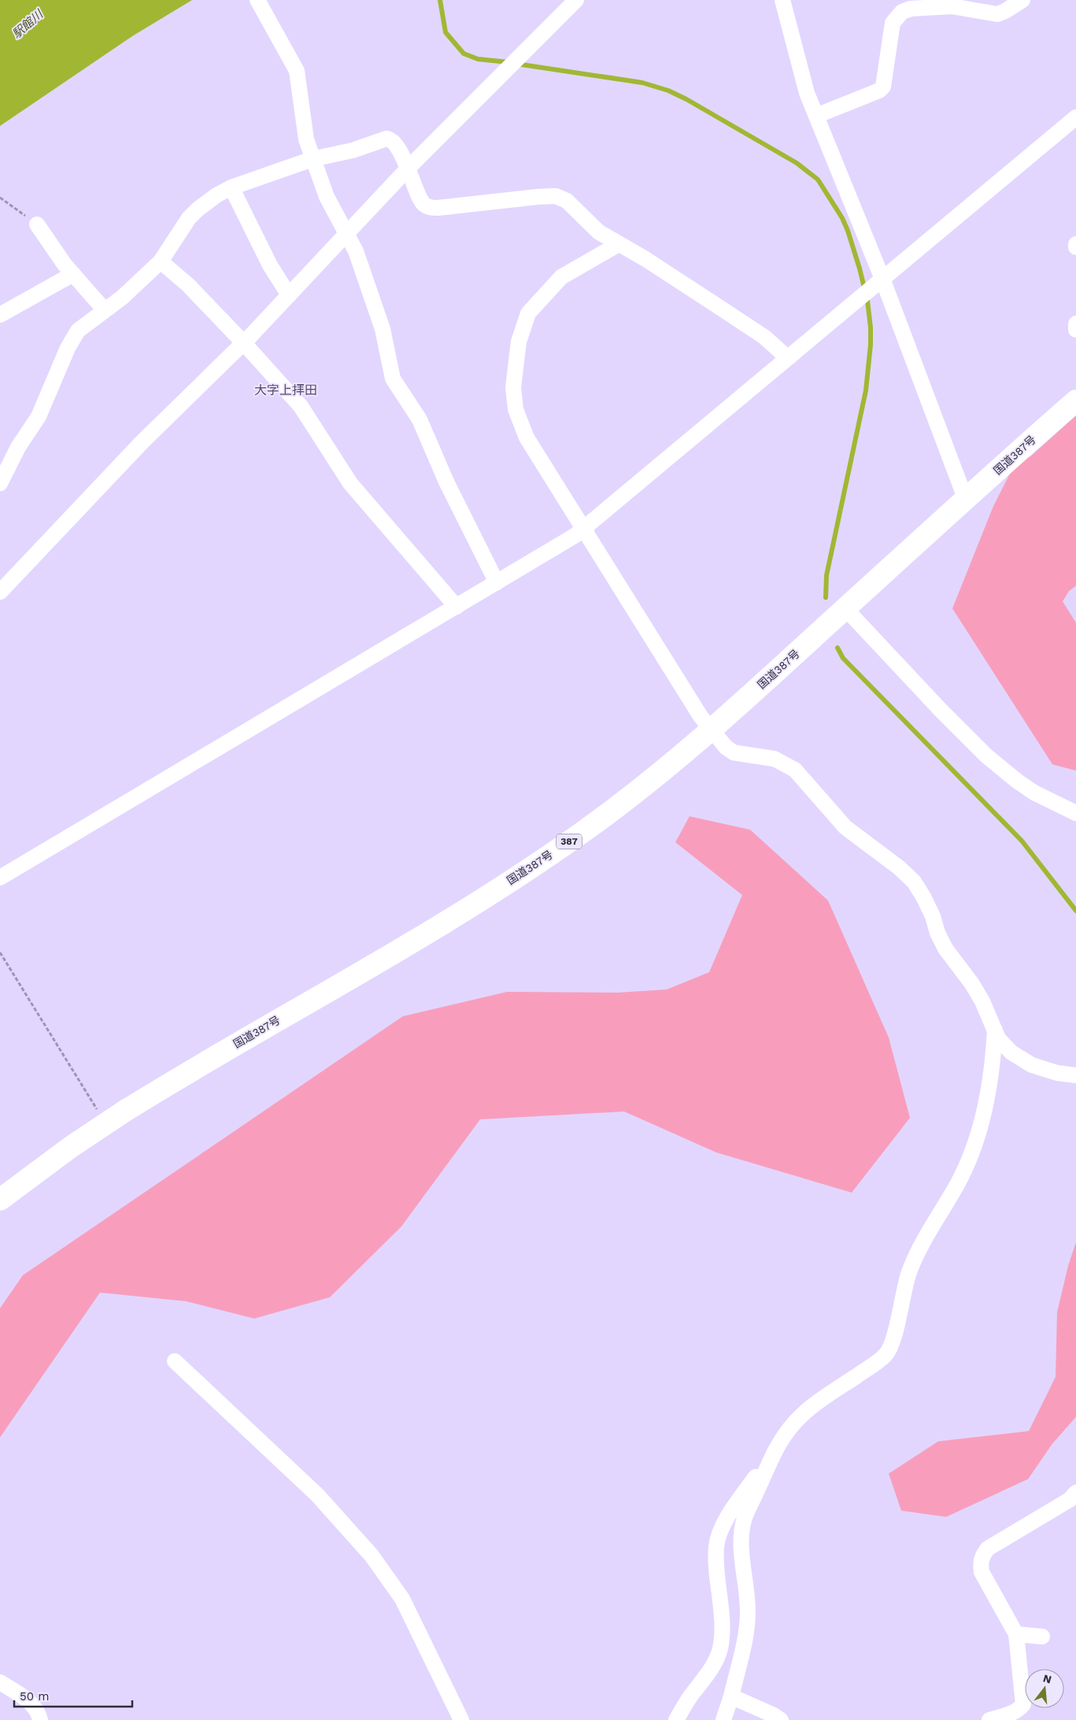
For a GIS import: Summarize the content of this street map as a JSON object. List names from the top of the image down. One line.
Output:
{"streets":{"highway":["国道387号","387"]},"districts":["大字上拝田"],"water":["駅館川"],"scale_bar":"50 m","north":"top"}
